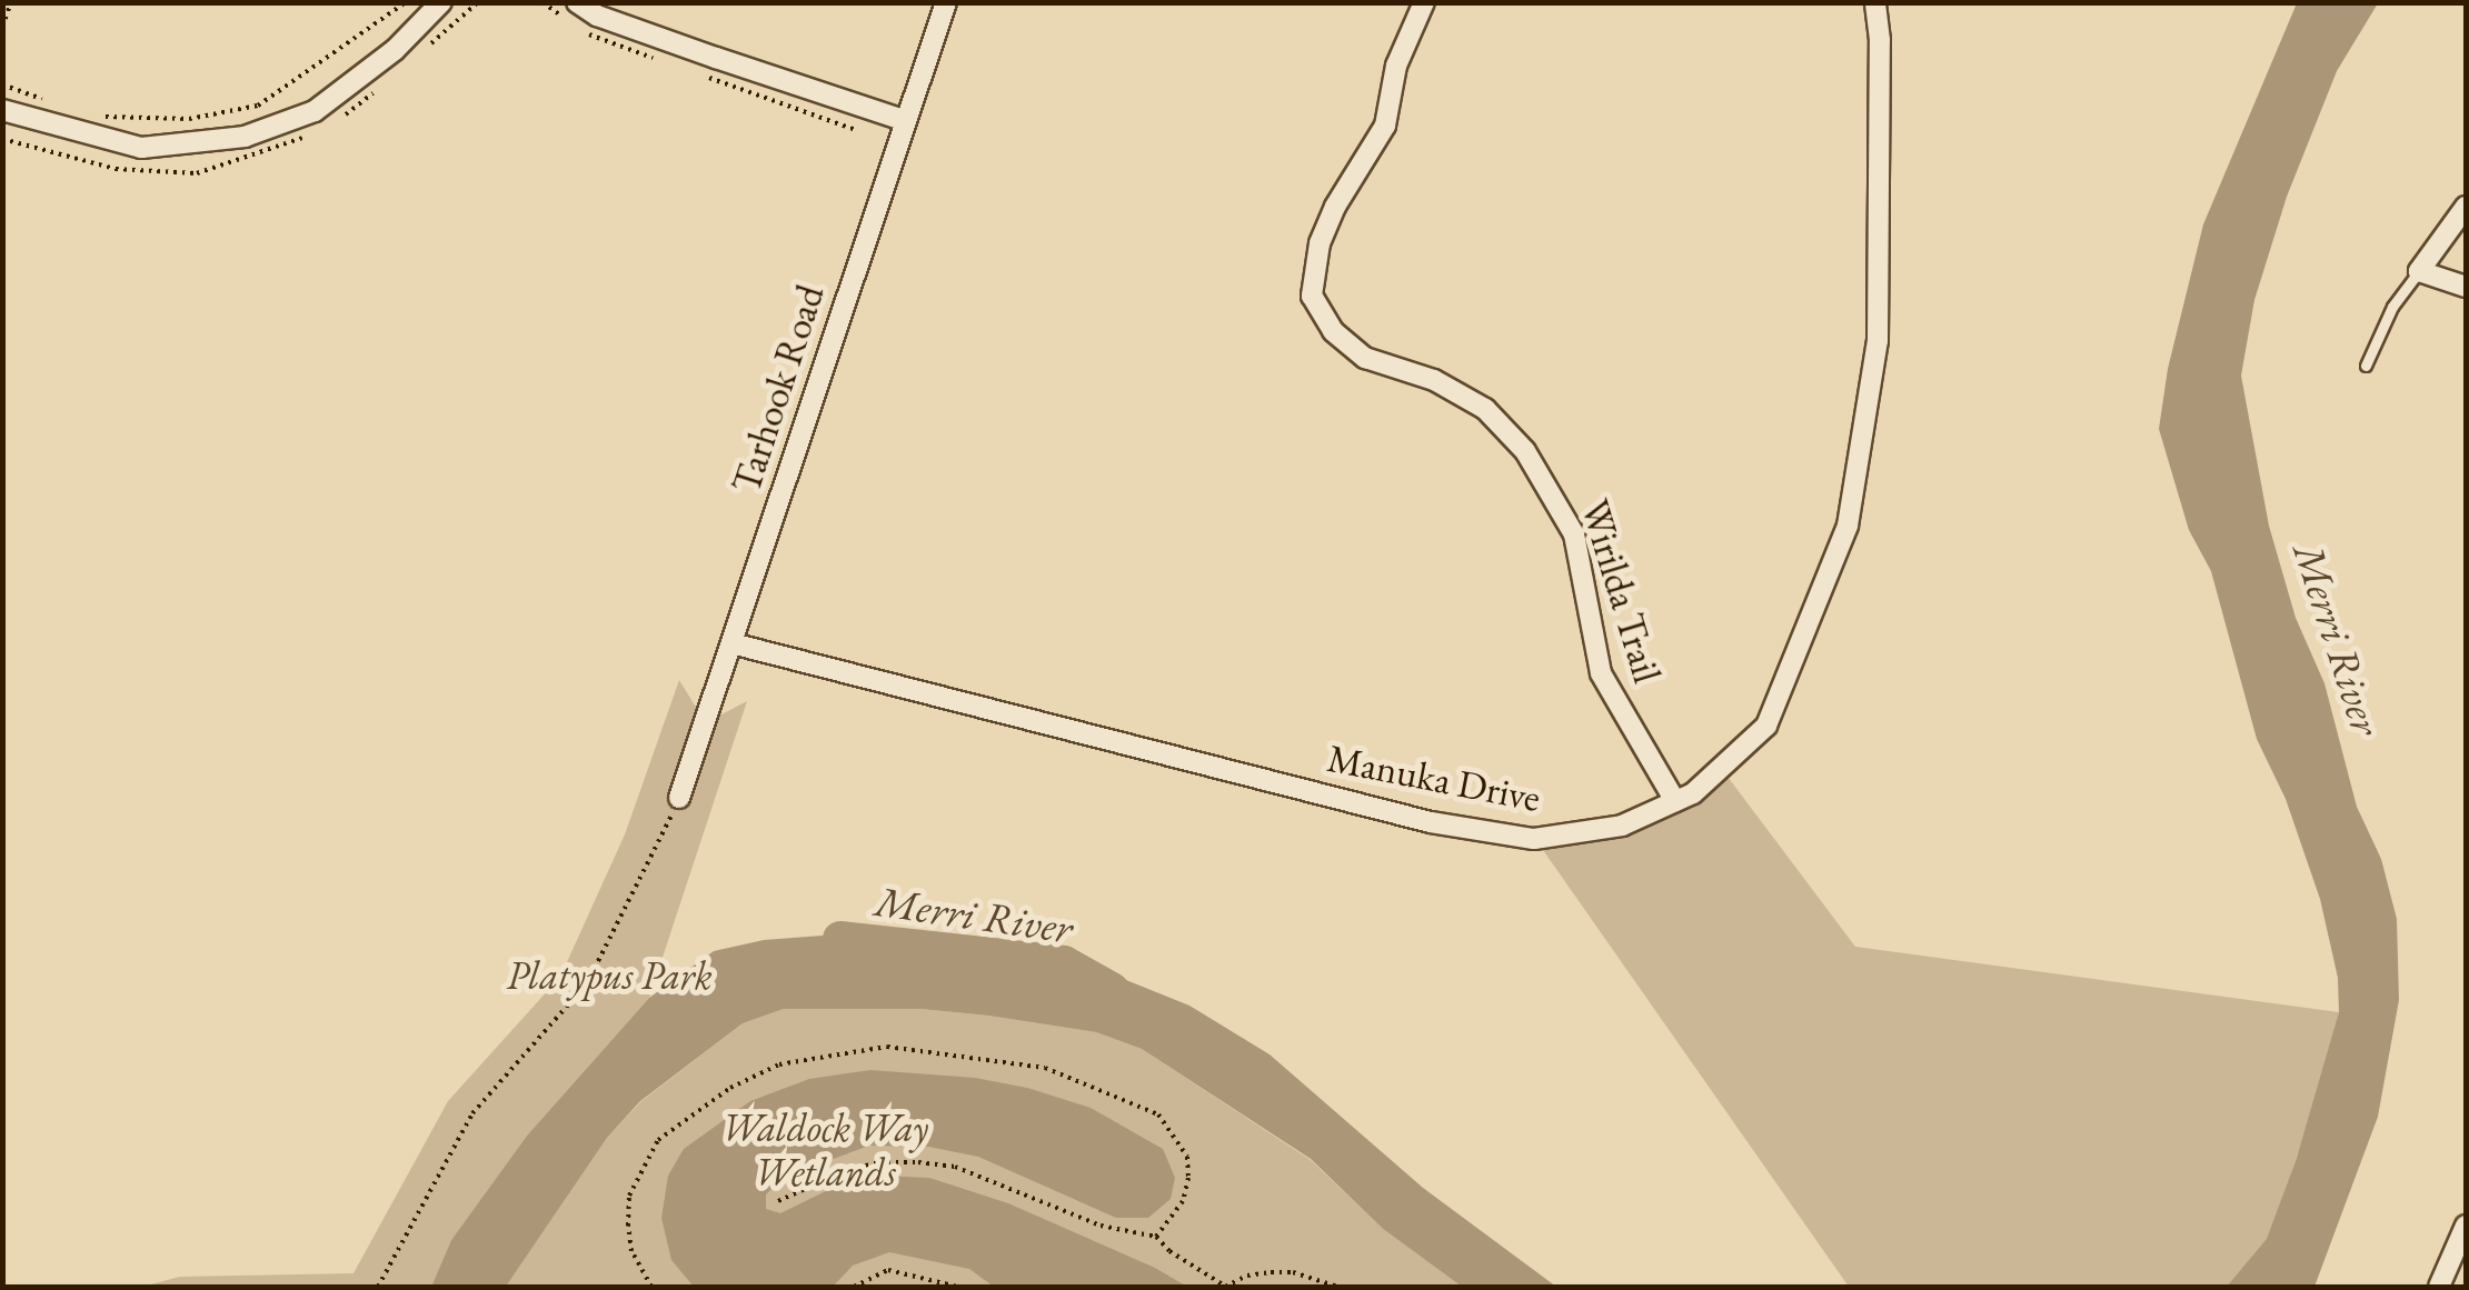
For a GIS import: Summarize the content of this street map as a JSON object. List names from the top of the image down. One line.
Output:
{"streets":{"street":["Tarhook Road","Wirilda Trail","Manuka Drive"]},"crossings":[["Tarhook Road","Manuka Drive"],["Wirilda Trail","Manuka Drive"]],"water":["Merri River"],"parks":["Platypus Park","Waldock Way Wetlands"]}
